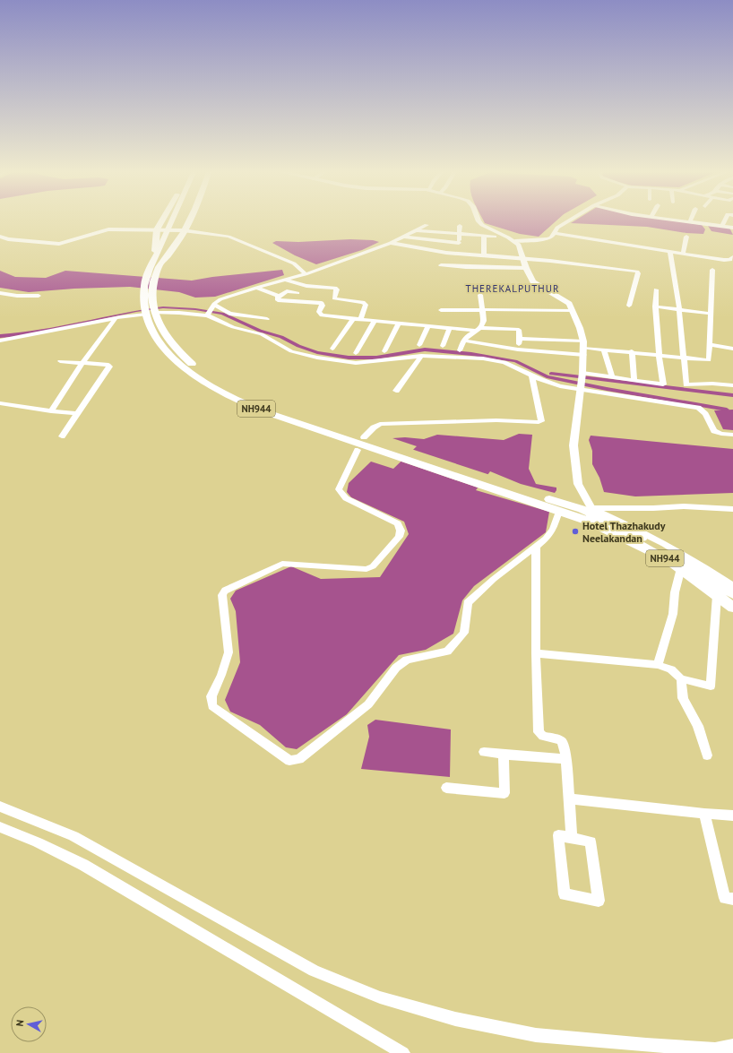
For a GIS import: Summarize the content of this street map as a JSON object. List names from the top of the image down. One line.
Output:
{"streets":{"highway":["NH944"]},"districts":["THEREKALPUTHUR"],"places":["Hotel Thazhakudy Neelakandan"],"north":"left"}
